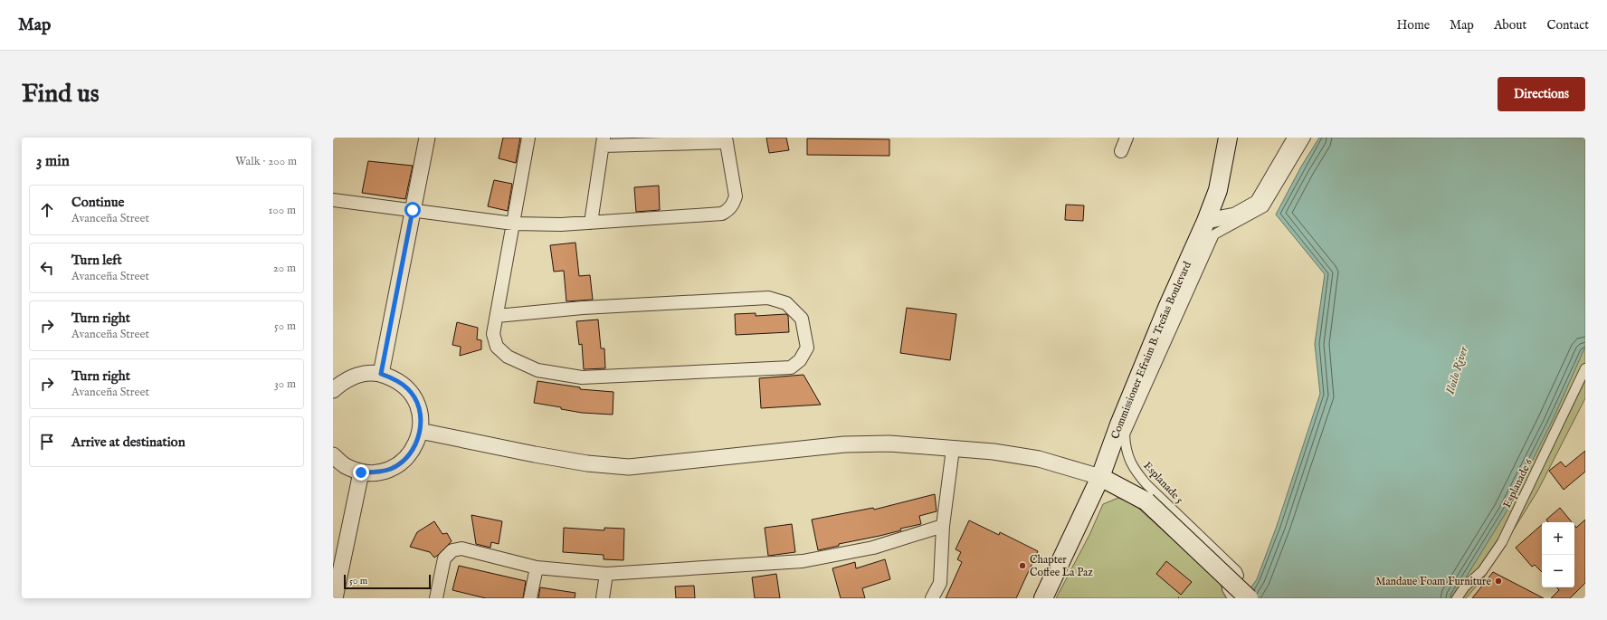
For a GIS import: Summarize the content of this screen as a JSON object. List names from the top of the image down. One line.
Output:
{"streets":{"main road":["Commissioner Efraim B. Treñas Boulevard"],"street":["Esplanade 5","Esplanade 6"]},"water":["Iloilo River"],"places":["Chapter Coffee La Paz","Mandaue Foam Furniture"],"scale_bar":"50 m","page":{"header":"Map","nav":["Home","Map","About","Contact"],"buttons":"Directions","title":"Find us","heading":["3 min","Walk · 200 m"],"list":[["Continue","Avanceña Street","100 m"],["Turn left","Avanceña Street","20 m"],["Turn right","Avanceña Street","50 m"],["Turn right","Avanceña Street","30 m"],"Arrive at destination"],"map_buttons":["+","−"],"scale":"50 m"}}
